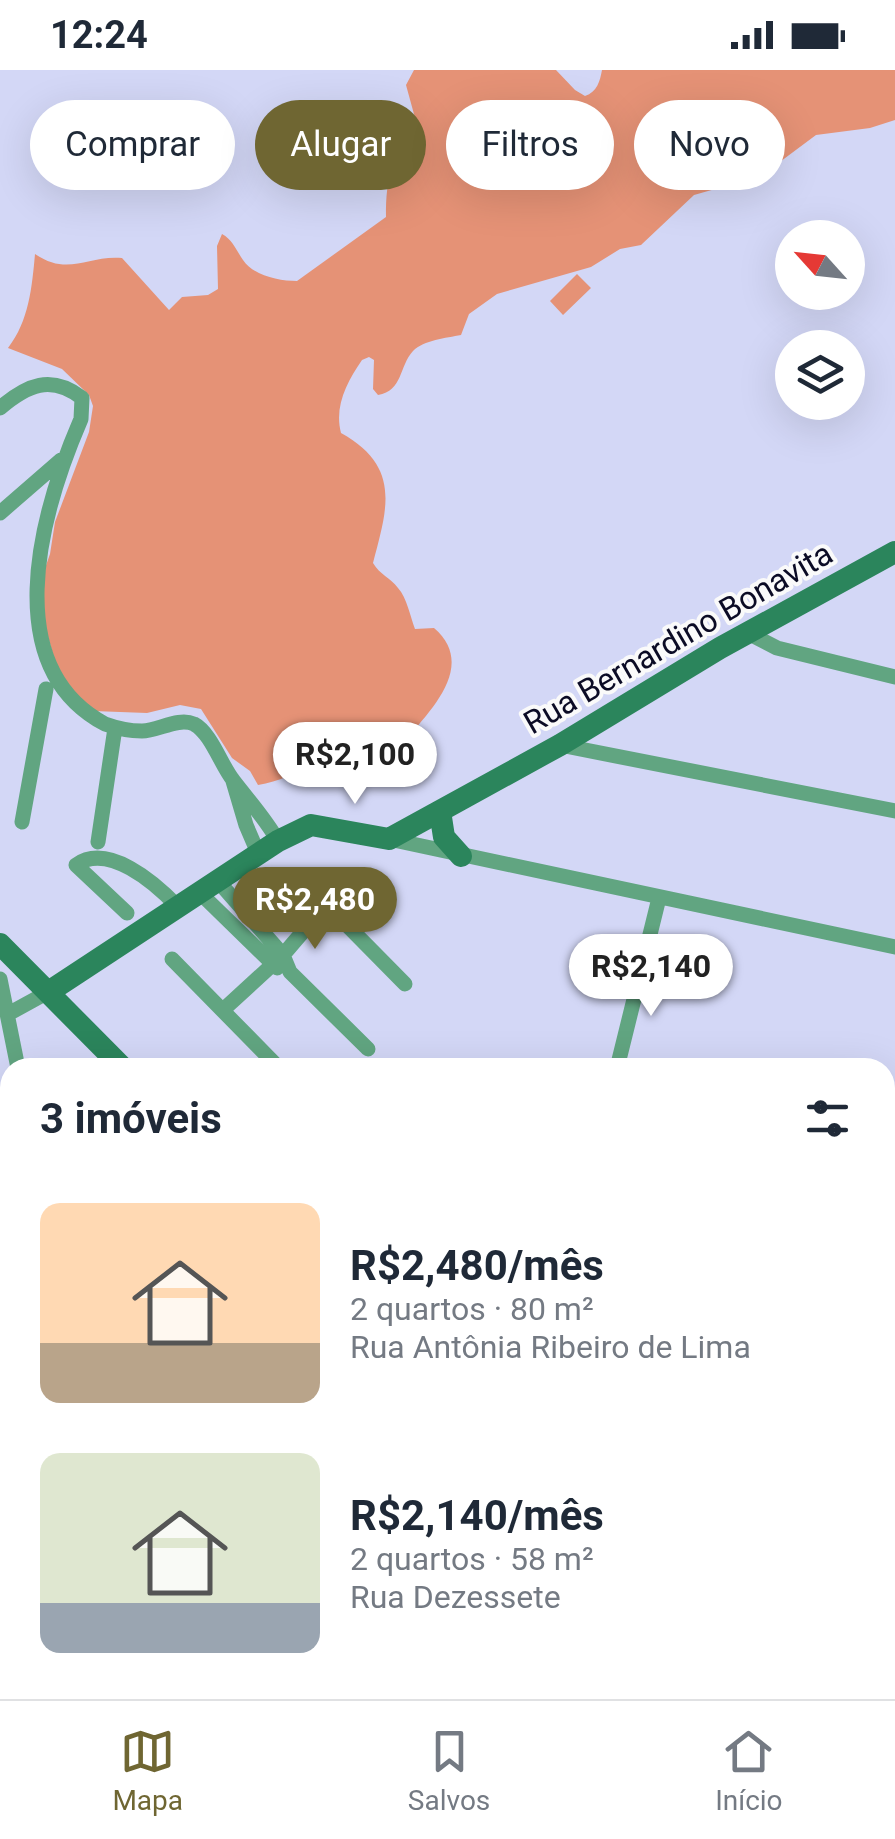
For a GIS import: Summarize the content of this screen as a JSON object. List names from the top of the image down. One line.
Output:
{"streets":{"street":["Rua Bernardino Bonavita"]},"north":"top left","page":{"status":"12:24","chip":["Comprar","Alugar","Filtros","Novo"],"price":["R$2,100","R$2,480","R$2,140"],"heading":"3 imóveis","list":[{"name":"R$2,480/mês","note":"2 quartos · 80 m² · Rua Antônia Ribeiro de Lima"},{"name":"R$2,140/mês","note":"2 quartos · 58 m² · Rua Dezessete"}],"tabs":["Mapa","Salvos","Início"]}}
